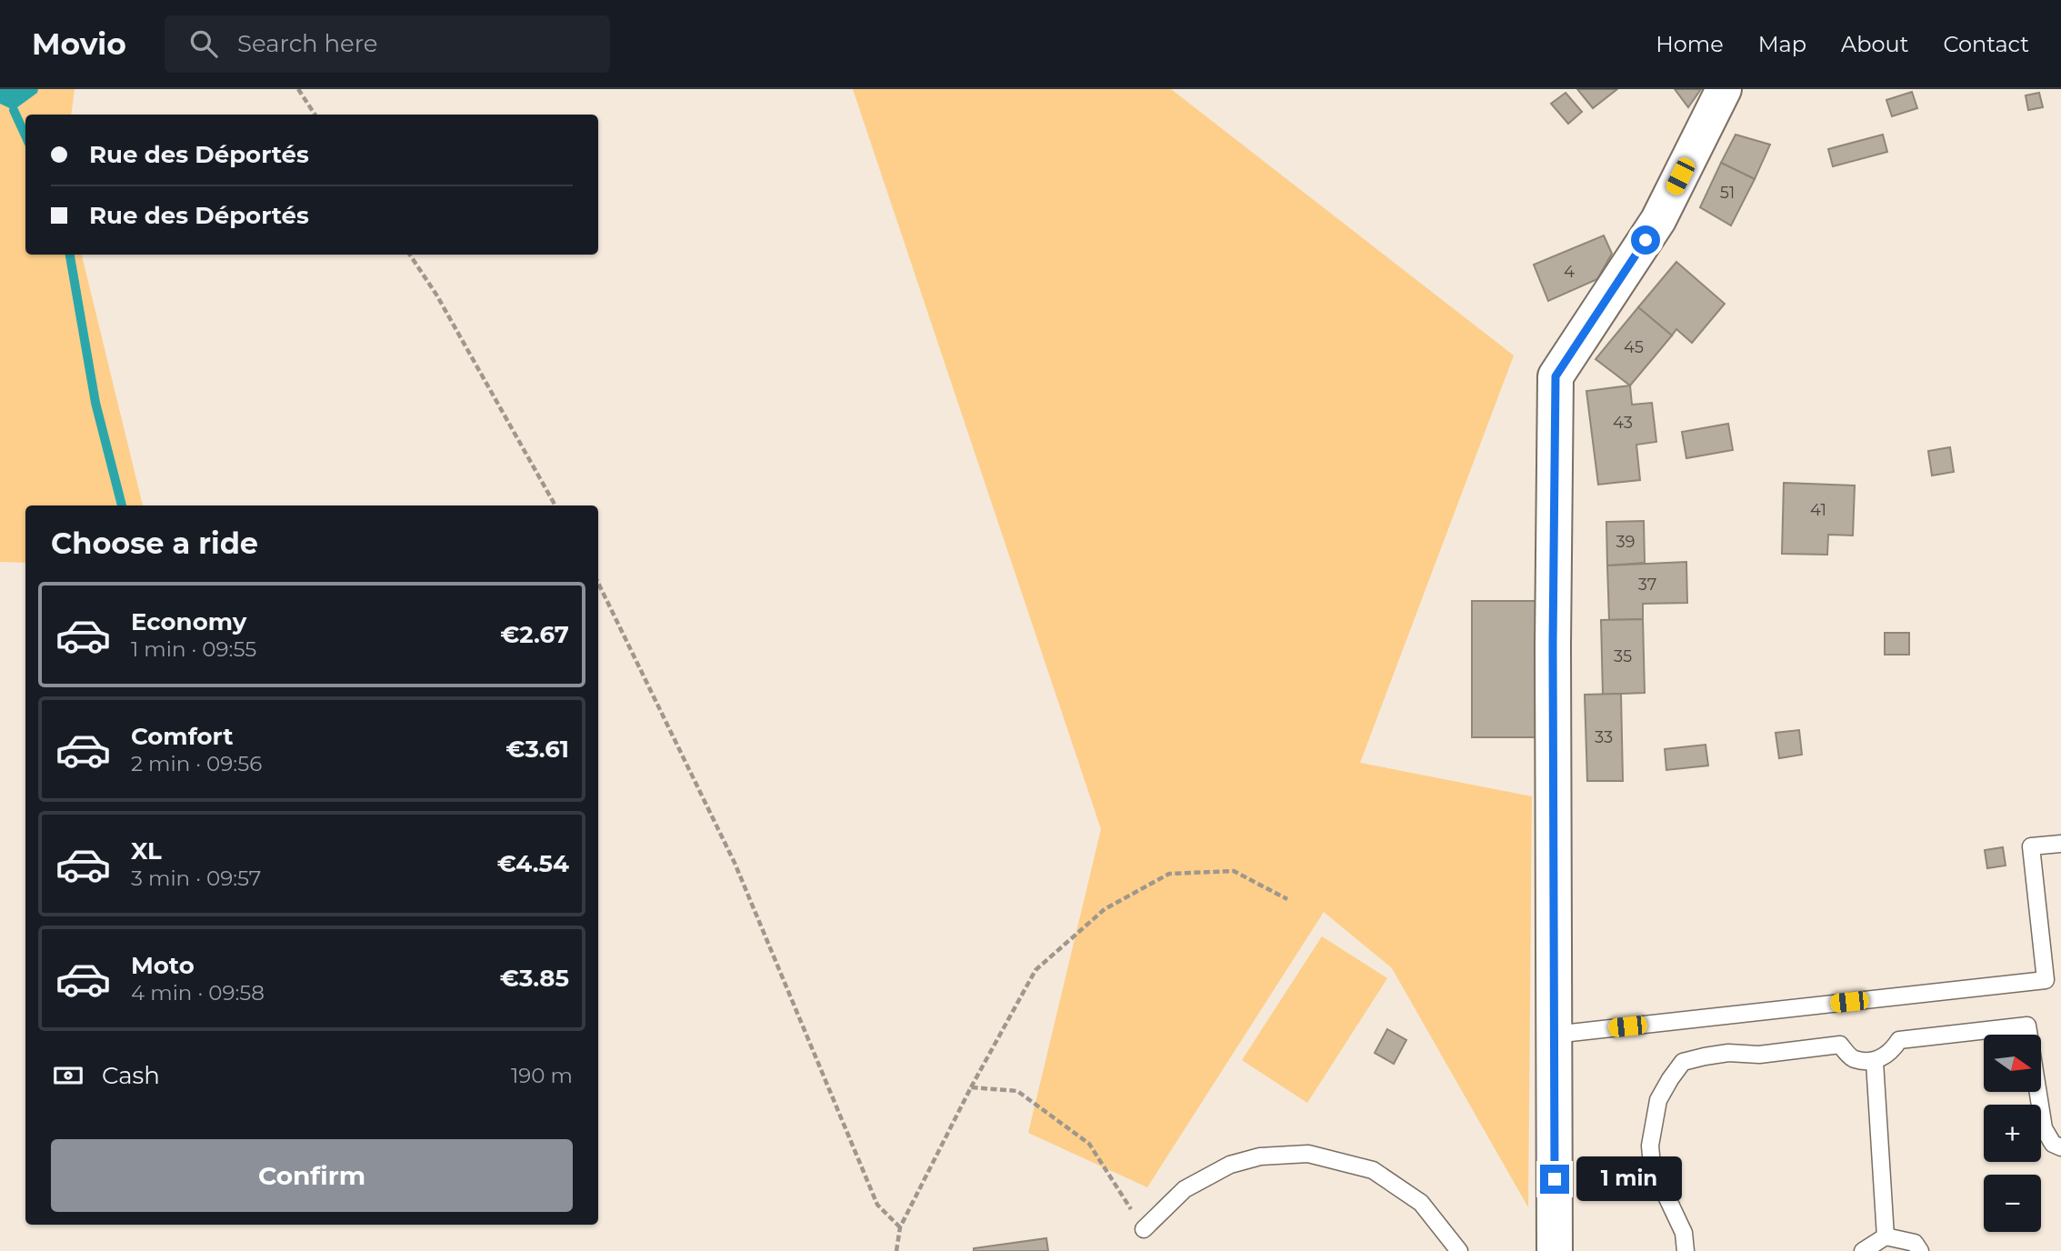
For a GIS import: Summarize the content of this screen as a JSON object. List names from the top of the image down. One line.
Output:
{"house_numbers":["51","4","45","43","41","39","37","35","33"],"north":"right","page":{"header":"Movio","search":"Search here","nav":["Home","Map","About","Contact"],"banner":["Rue des Déportés","Rue des Déportés"],"heading":"Choose a ride","list":[{"name":"Economy","note":"1 min · 09:55","value":"€2.67"},{"name":"Comfort","note":"2 min · 09:56","value":"€3.61"},{"name":"XL","note":"3 min · 09:57","value":"€4.54"},{"name":"Moto","note":"4 min · 09:58","value":"€3.85"}],"map_buttons":["+","−"],"pay":["Cash","190 m"],"buttons":"Confirm","bubble":"1 min"}}
